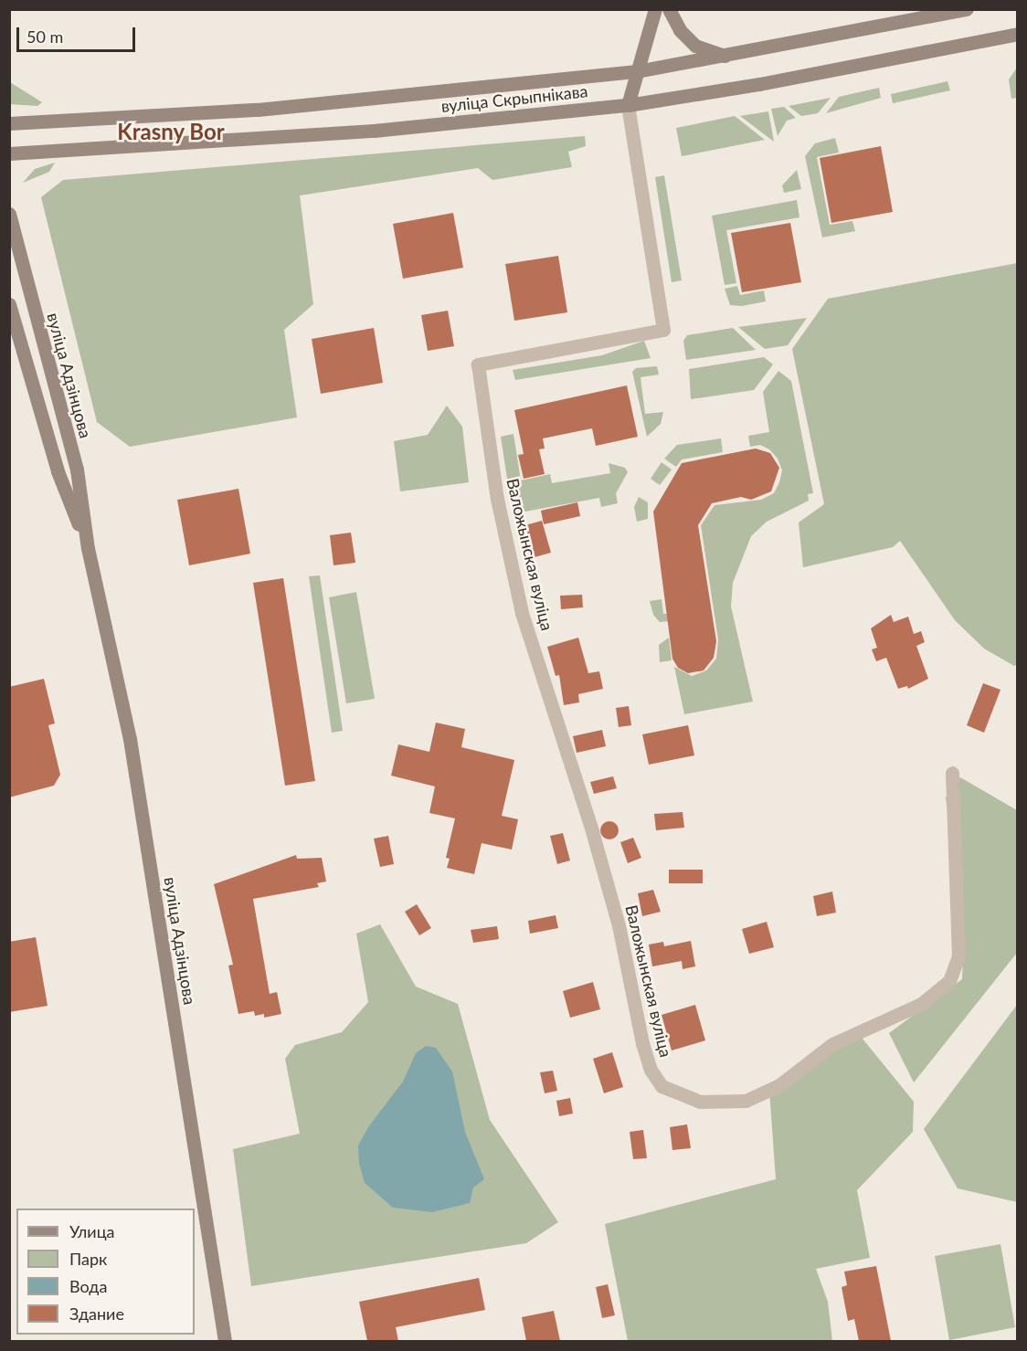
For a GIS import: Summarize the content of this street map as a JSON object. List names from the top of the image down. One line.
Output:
{"streets":{"main road":["вуліца Скрыпнікава","вуліца Адзінцова"],"street":["Валожынская вуліца"]},"crossings":[["вуліца Скрыпнікава","Валожынская вуліца"]],"districts":["Krasny Bor"],"legend":["Улица","Парк","Вода","Здание"],"scale_bar":"50 m"}
